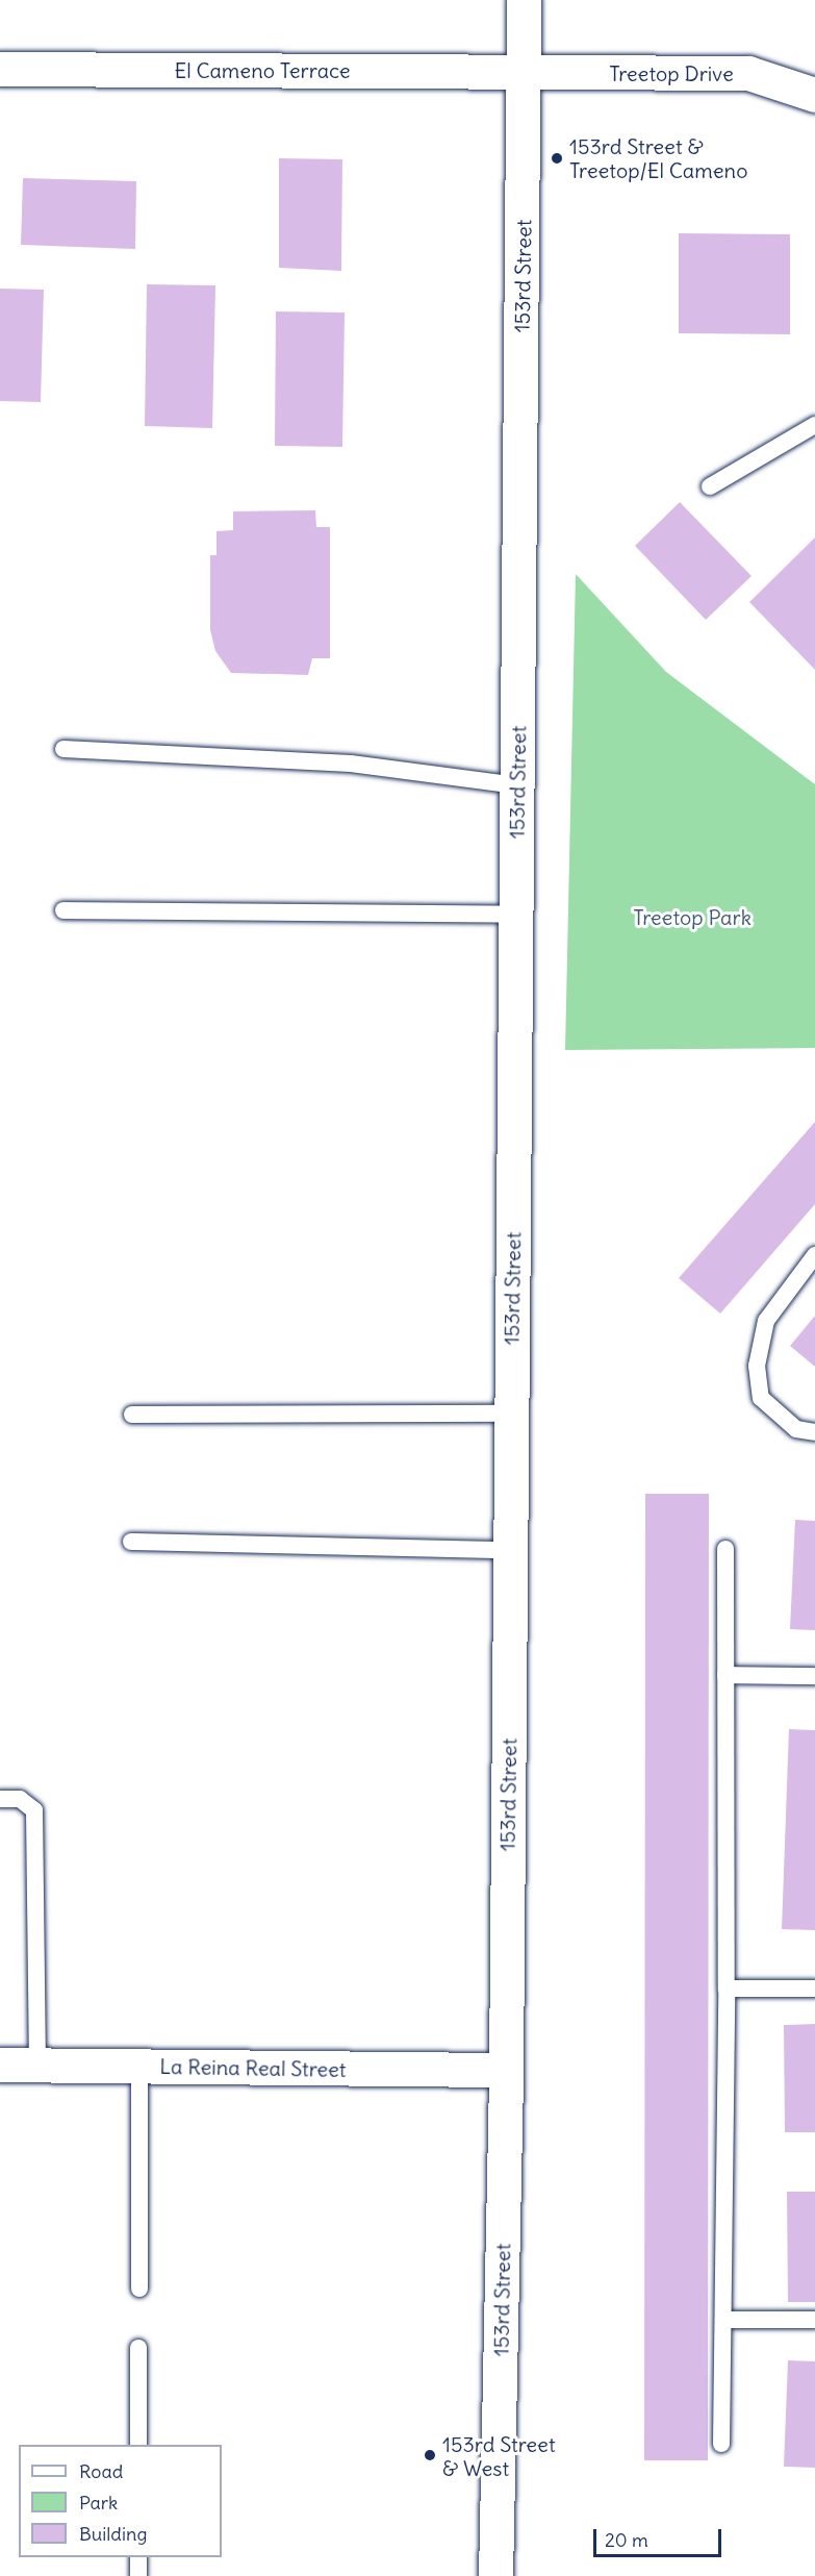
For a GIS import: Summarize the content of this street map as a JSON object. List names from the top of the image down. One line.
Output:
{"streets":{"street":["El Cameno Terrace","Treetop Drive","153rd Street","La Reina Real Street"]},"crossings":[["El Cameno Terrace","Treetop Drive"],["El Cameno Terrace","153rd Street"],["Treetop Drive","153rd Street"],["153rd Street","La Reina Real Street"]],"parks":["Treetop Park"],"places":["153rd Street & Treetop/El Cameno","153rd Street & West"],"legend":["Road","Park","Building"],"scale_bar":"20 m"}
